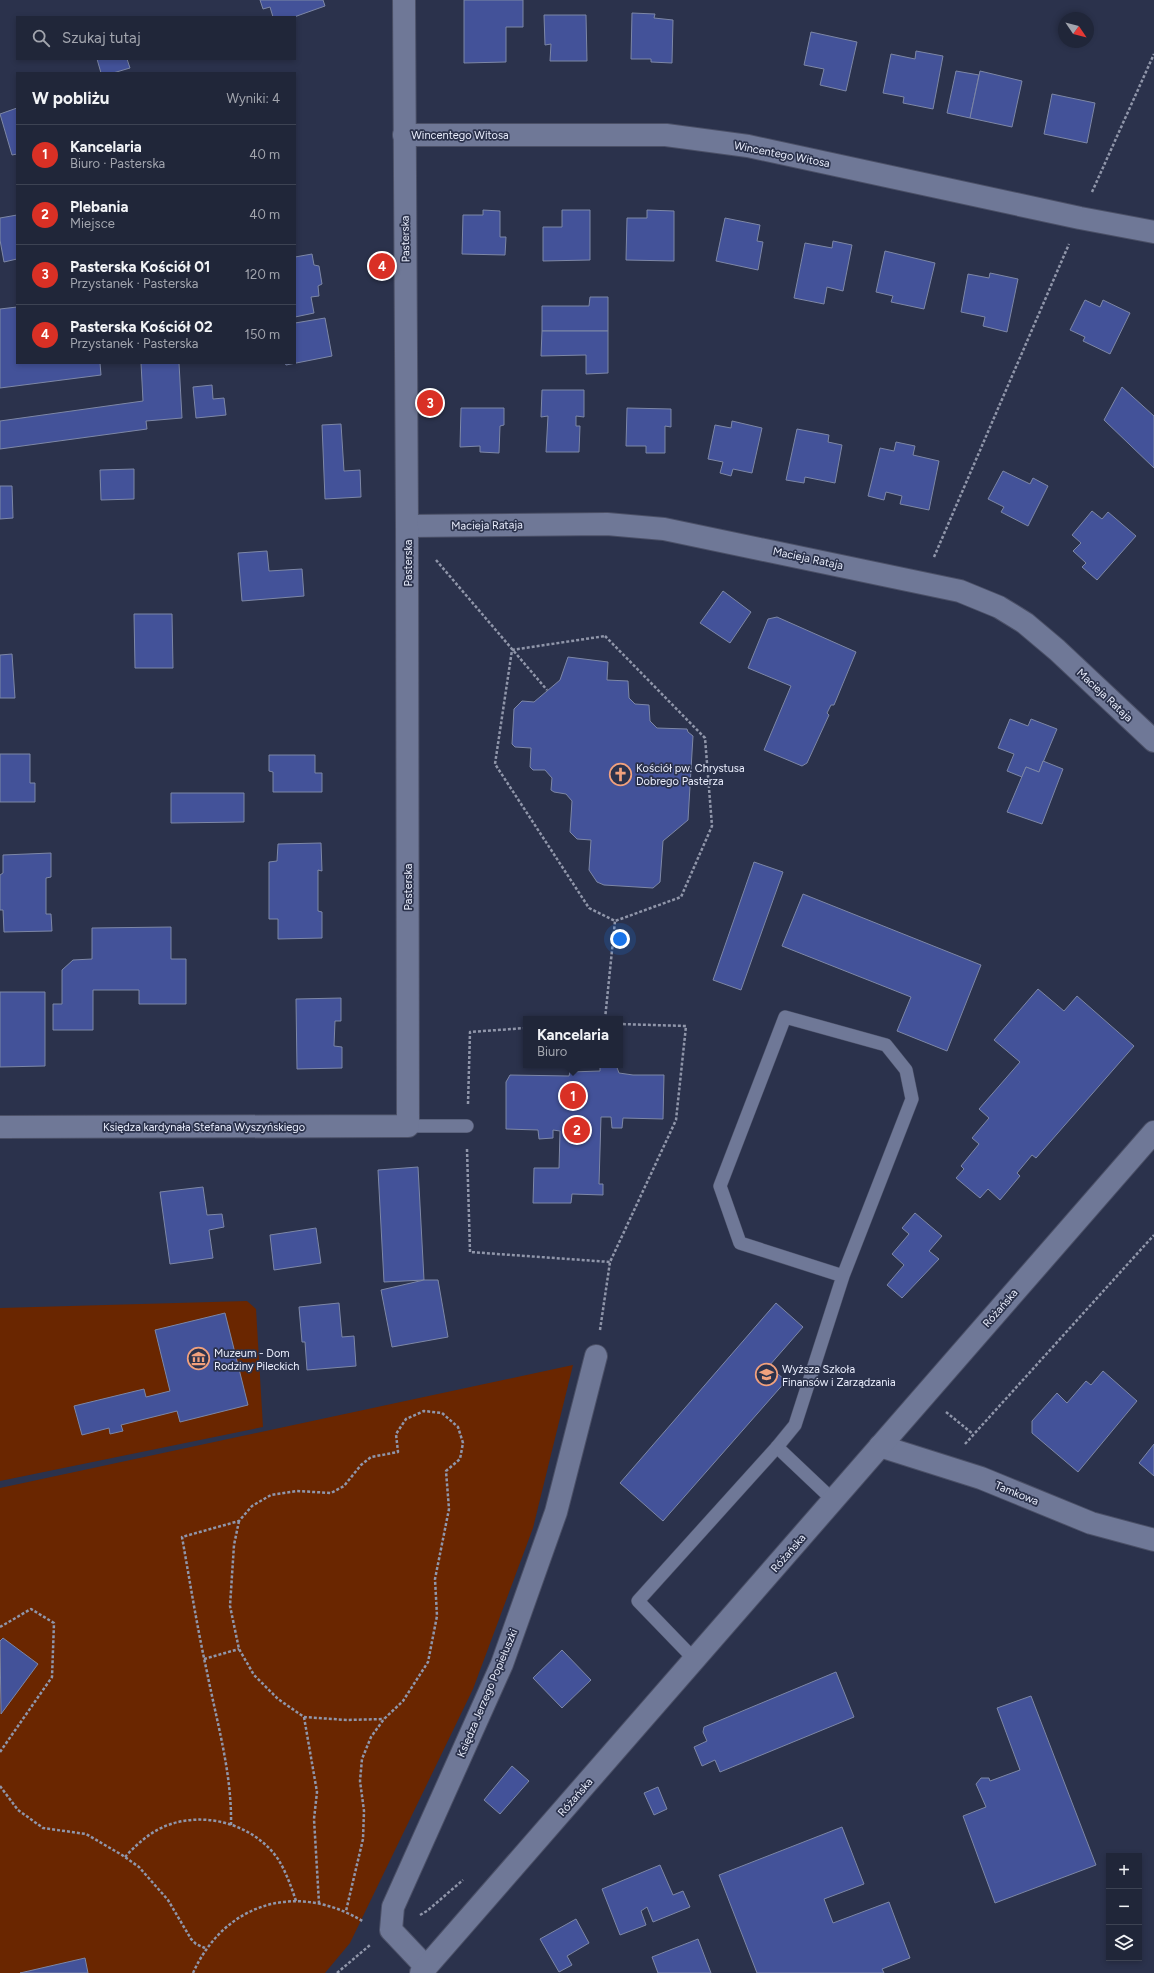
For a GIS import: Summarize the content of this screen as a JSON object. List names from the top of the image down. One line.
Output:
{"streets":{"street":["Wincentego Witosa","Pasterska","Macieja Rataja","Księdza kardynała Stefana Wyszyńskiego","Różańska","Tamkowa","Księdza Jerzego Popiełuszki"]},"crossings":[["Wincentego Witosa","Pasterska"],["Pasterska","Macieja Rataja"],["Pasterska","Księdza kardynała Stefana Wyszyńskiego"],["Różańska","Tamkowa"],["Różańska","Księdza Jerzego Popiełuszki"]],"places":{"church":["Kościół pw. Chrystusa Dobrego Pasterza"],"museum":["Muzeum - Dom Rodziny Pileckich"],"school or university":["Wyższa Szkoła Finansów i Zarządzania"]},"north":"bottom right","page":{"search":"Szukaj tutaj","heading":["W pobliżu","Wyniki: 4"],"list":[{"mark":"1","name":"Kancelaria","note":"Biuro · Pasterska","value":"40 m"},{"mark":"2","name":"Plebania","note":"Miejsce","value":"40 m"},{"mark":"3","name":"Pasterska Kościół 01","note":"Przystanek · Pasterska","value":"120 m"},{"mark":"4","name":"Pasterska Kościół 02","note":"Przystanek · Pasterska","value":"150 m"}],"pins":["4","3","1","2"],"popup":["Kancelaria","Biuro"],"map_buttons":["+","−"]}}
